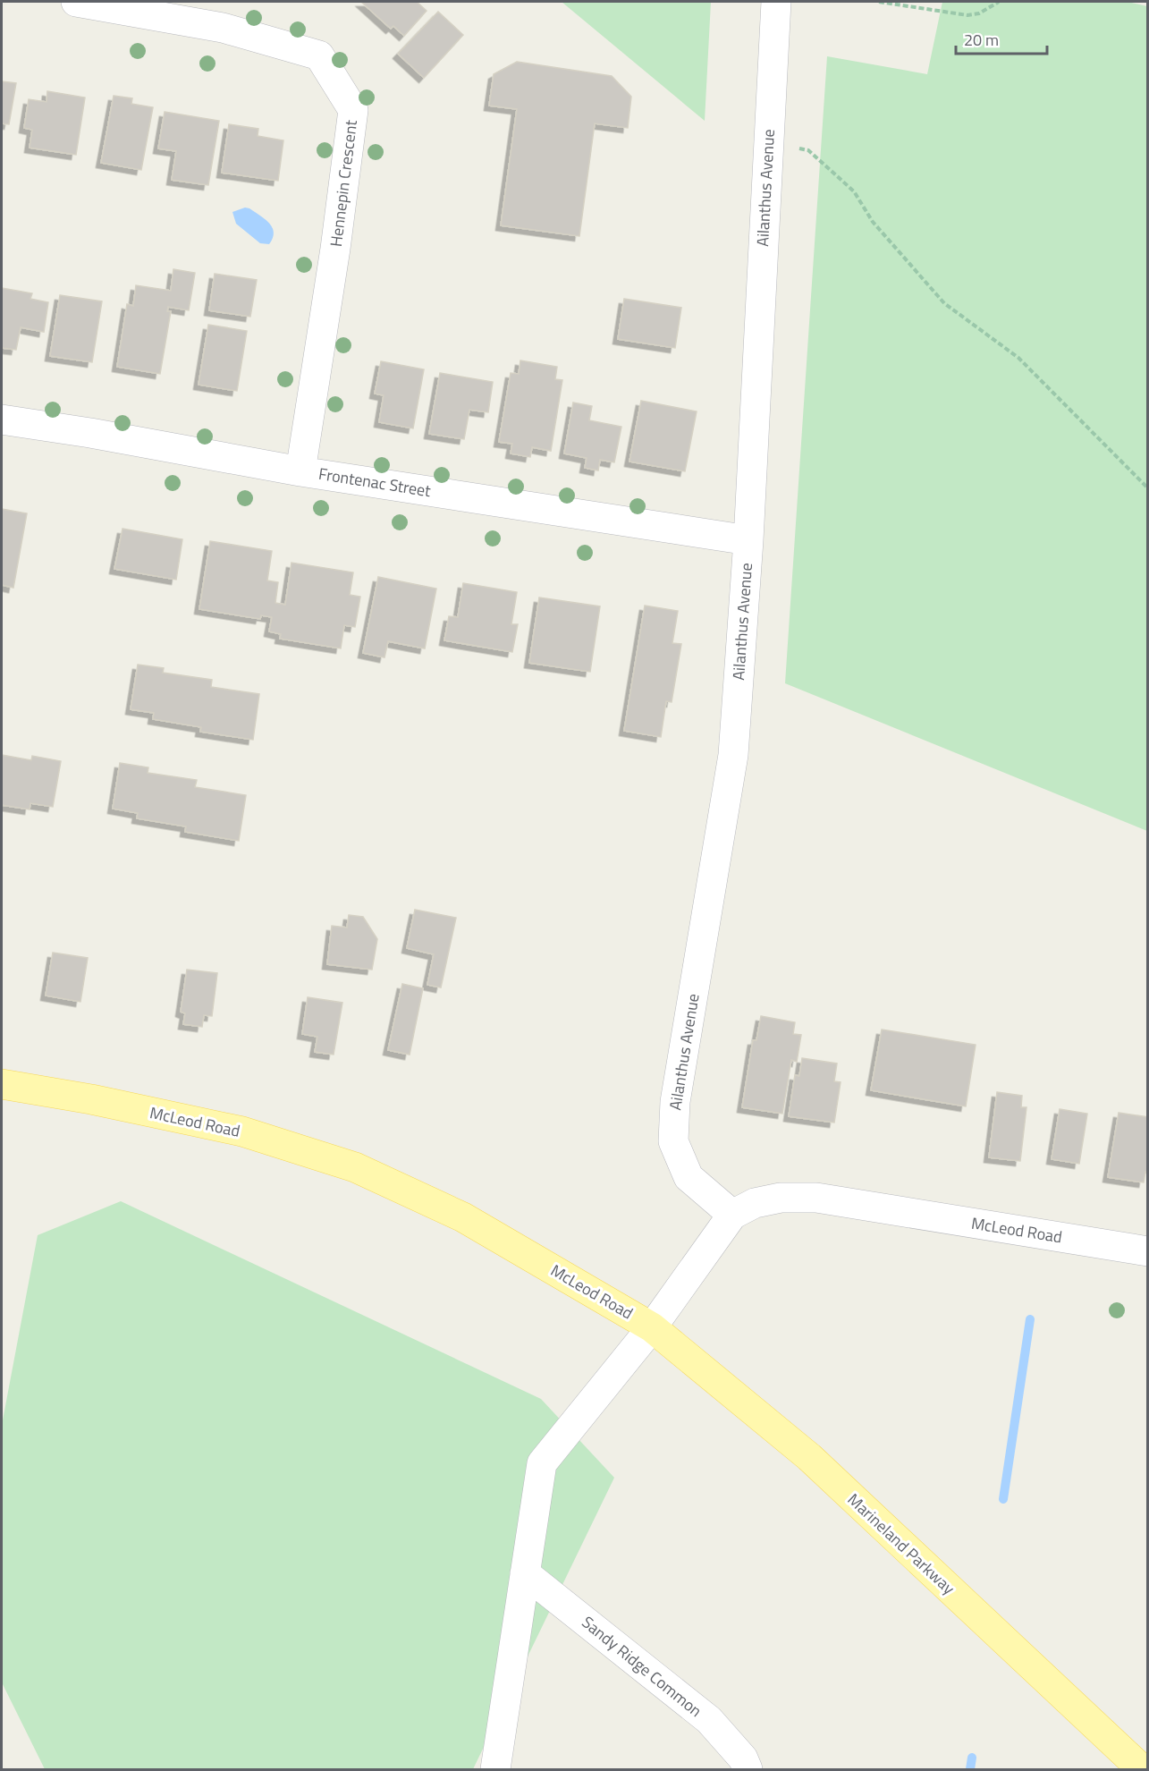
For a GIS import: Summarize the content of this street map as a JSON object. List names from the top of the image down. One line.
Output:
{"streets":{"main road":["McLeod Road","Marineland Parkway"],"street":["Hennepin Crescent","Ailanthus Avenue","Frontenac Street","Sandy Ridge Common"]},"crossings":[["Hennepin Crescent","Frontenac Street"],["Ailanthus Avenue","Frontenac Street"],["Ailanthus Avenue","McLeod Road"],["McLeod Road","Marineland Parkway"]],"scale_bar":"20 m"}
